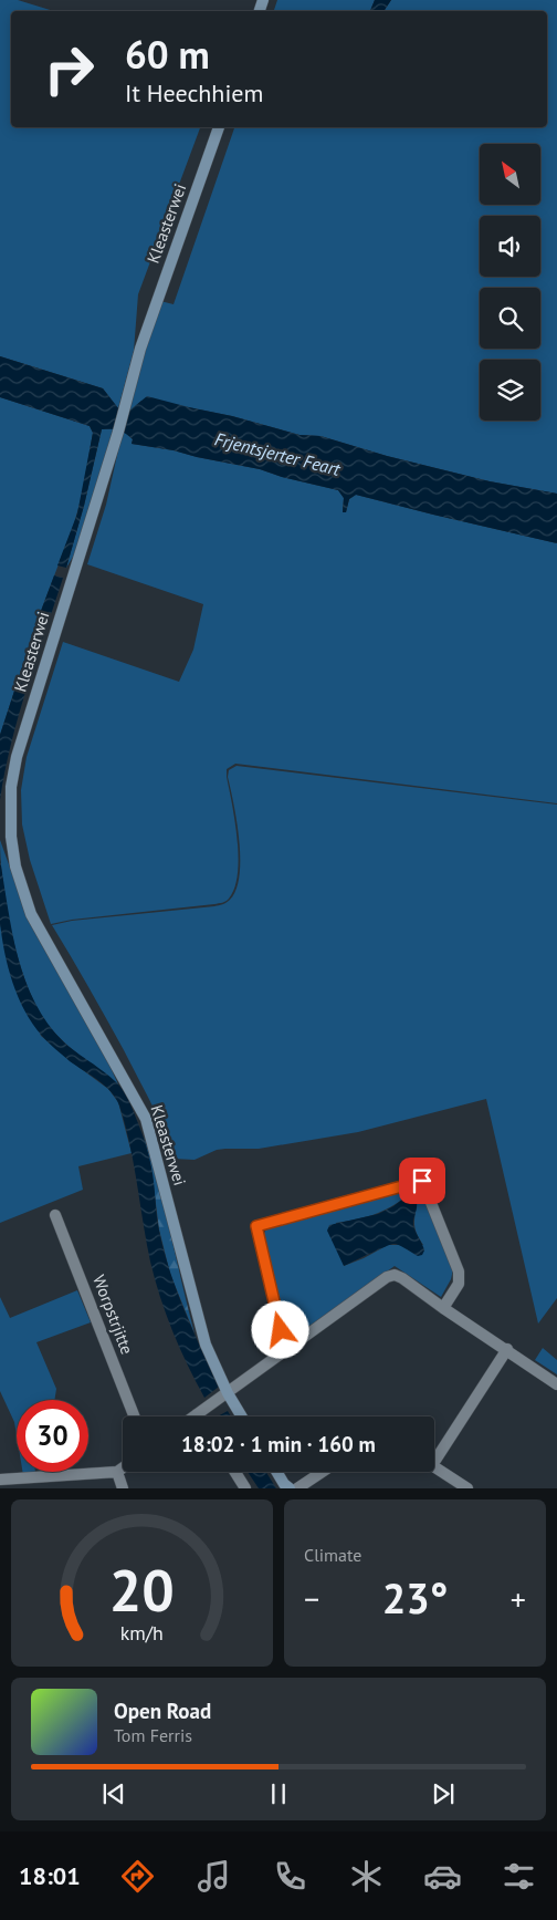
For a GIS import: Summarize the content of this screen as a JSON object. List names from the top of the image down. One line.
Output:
{"streets":{"street":["Kleasterwei","Worpstrjitte"]},"water":["Frjentsjerter Feart"],"north":"top left","page":{"turn":["60 m","It Heechhiem"],"limit":"30","trip":"18:02 · 1 min · 160 m","tile":"Climate","heat":["−","23°","+"],"song":["Open Road","Tom Ferris"],"tabs":"18:01","gauge":["20","km/h"]}}
